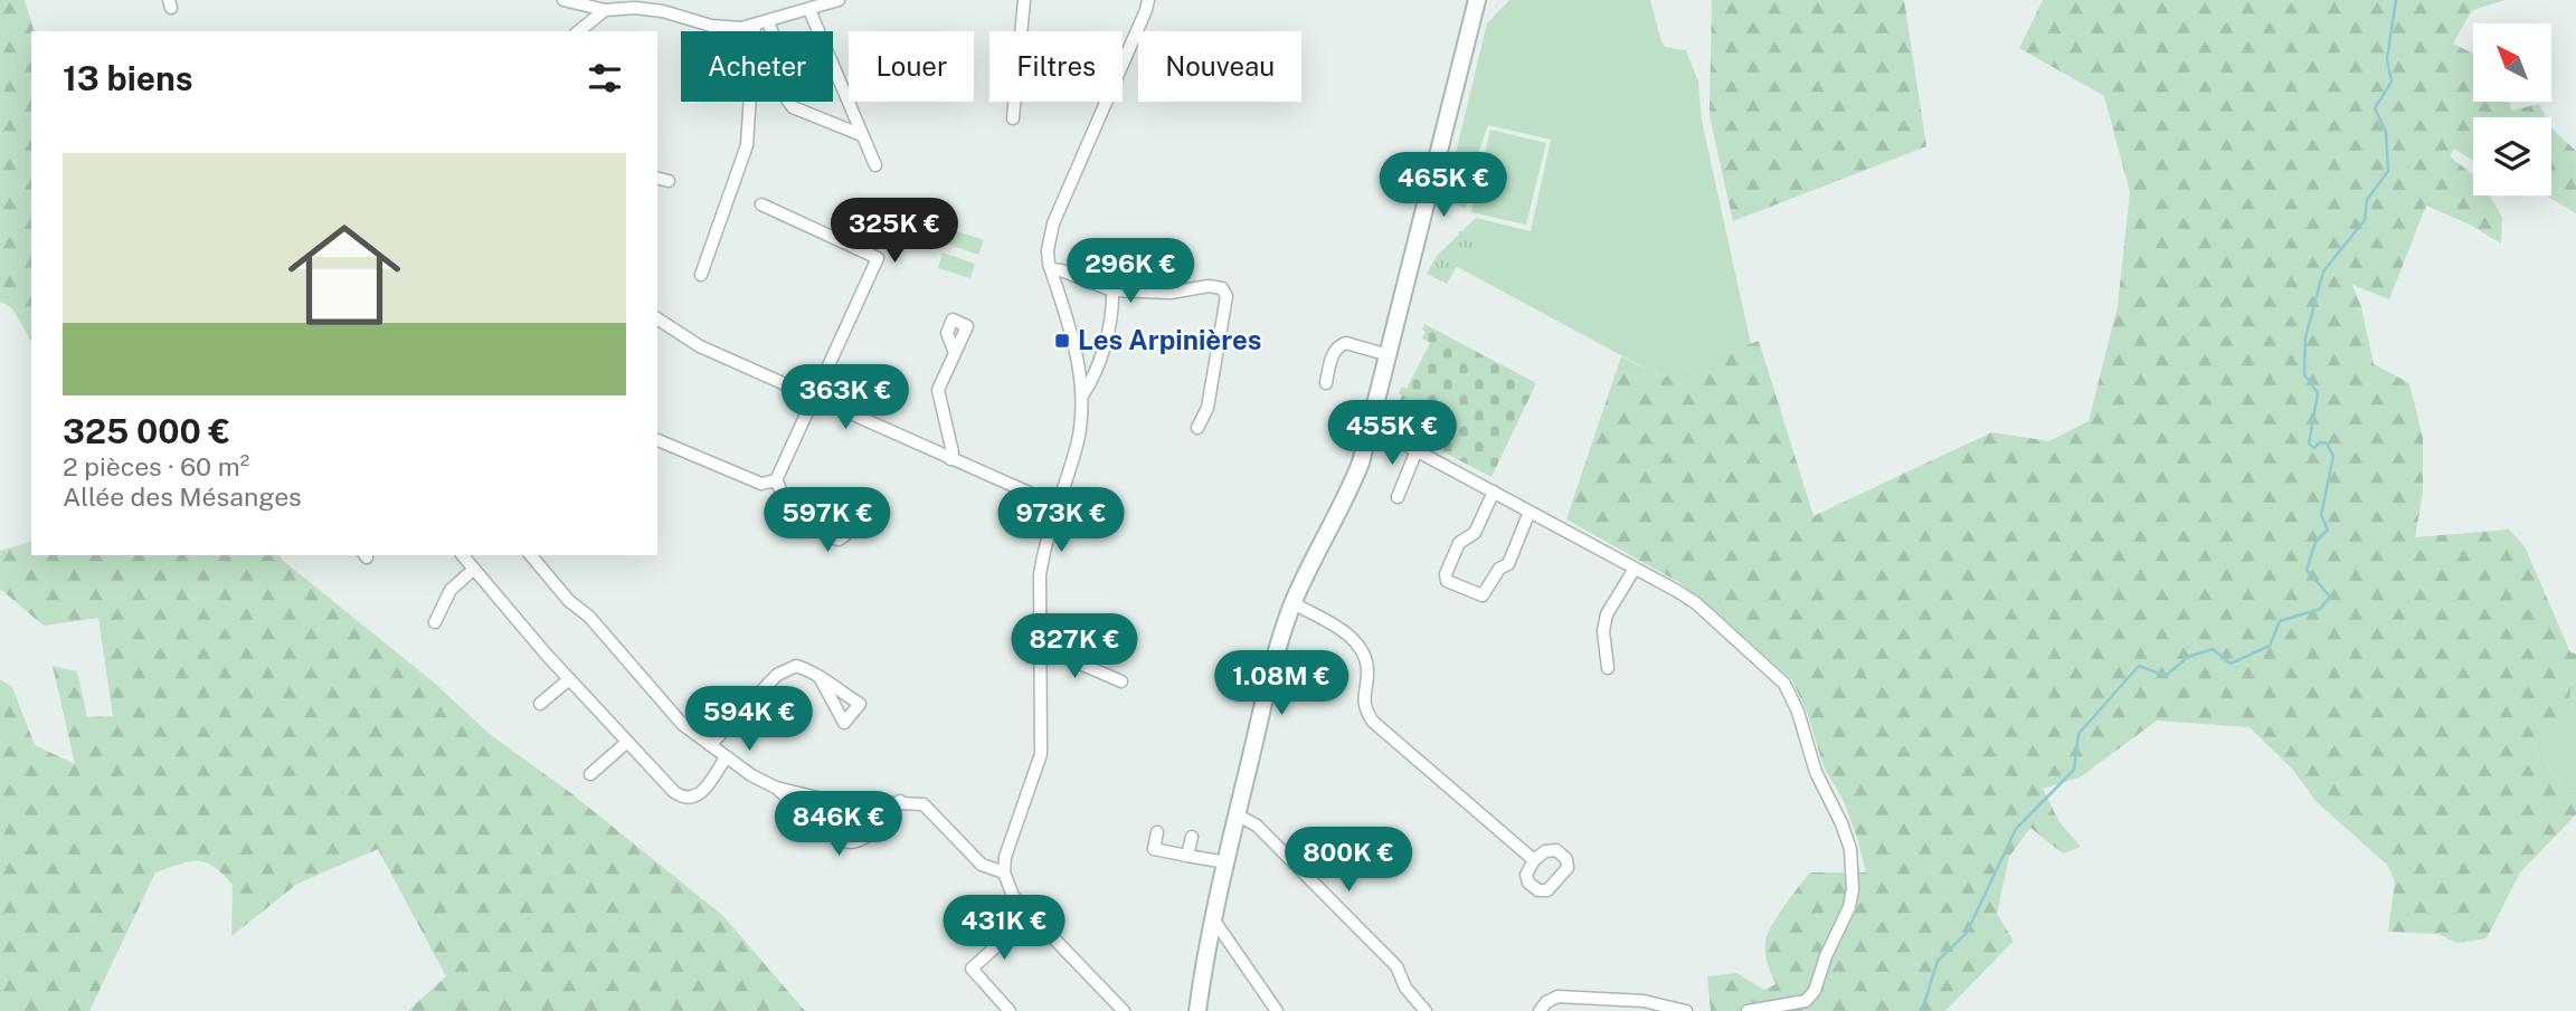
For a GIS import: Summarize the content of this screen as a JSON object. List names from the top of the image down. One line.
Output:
{"places":{"transit":["Les Arpinières"]},"north":"top left","page":{"chip":["Acheter","Louer","Filtres","Nouveau"],"heading":"13 biens","list":[{"name":"325 000 €","note":"2 pièces · 60 m² · Allée des Mésanges"}],"price":["465K €","325K €","296K €","363K €","455K €","597K €","973K €","827K €","1.08M €","594K €","846K €","800K €","431K €"]}}
